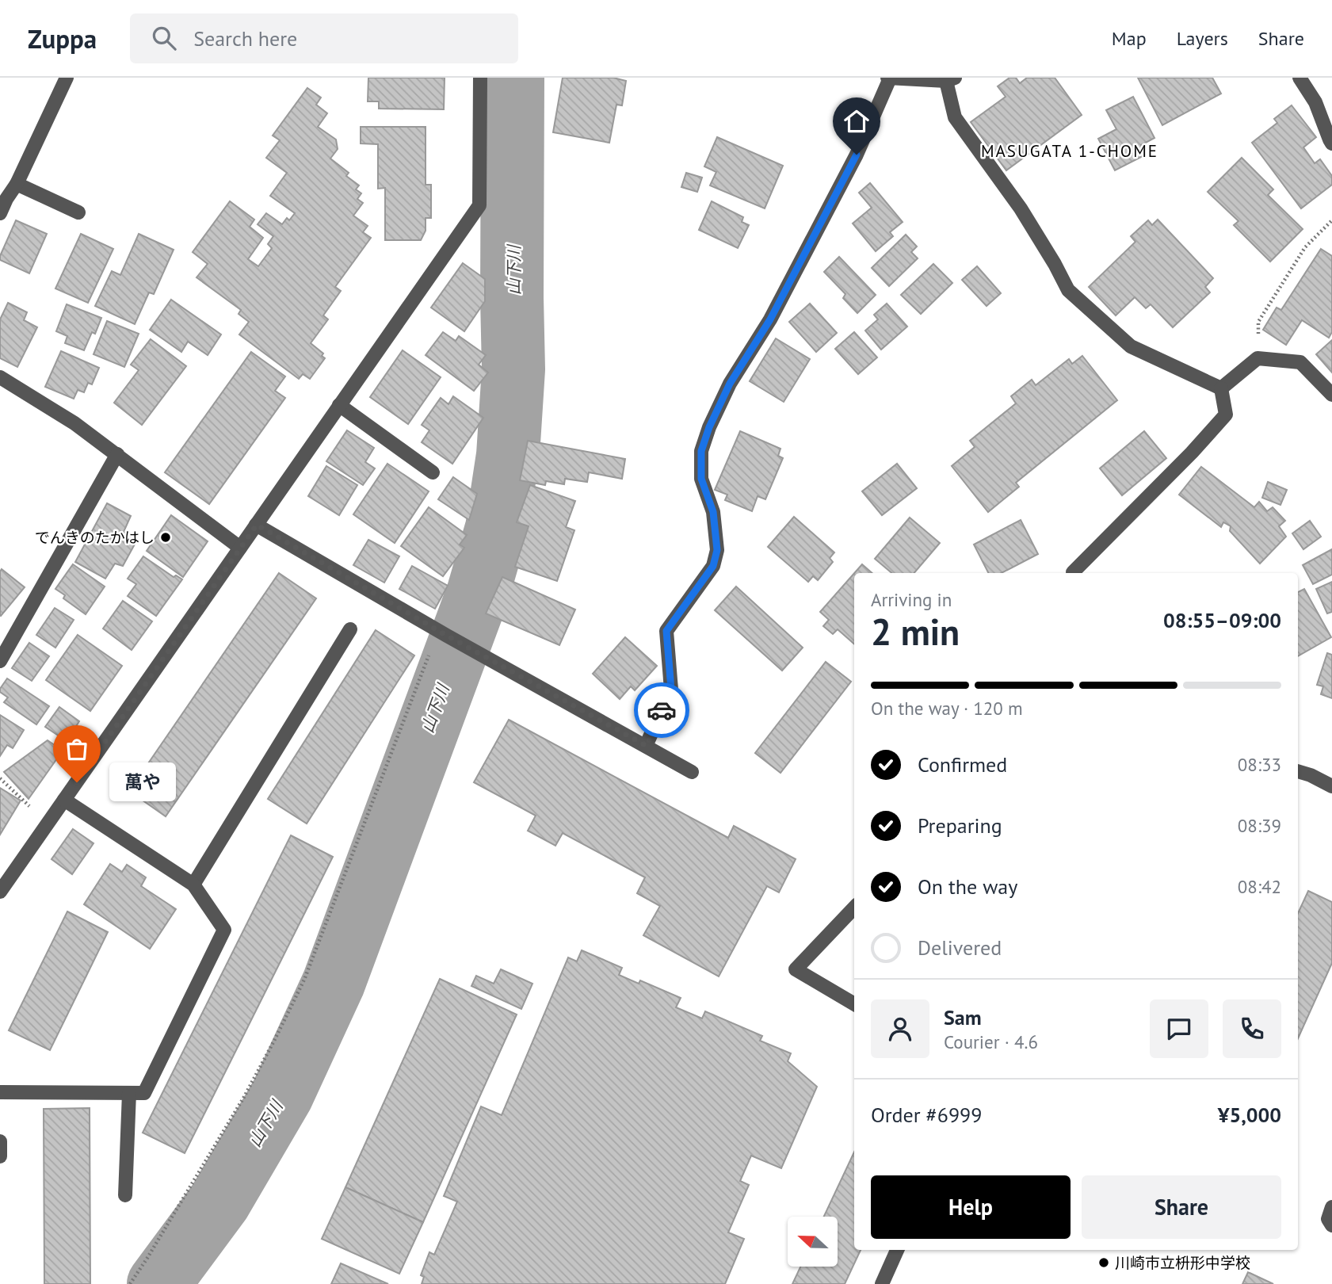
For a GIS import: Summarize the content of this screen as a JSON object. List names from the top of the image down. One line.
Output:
{"districts":["MASUGATA 1-CHOME"],"water":["山下川"],"places":["でんきのたかはし","萬や","川崎市立枡形中学校"],"north":"left","page":{"header":"Zuppa","search":"Search here","nav":["Map","Layers","Share"],"heading":["2 min","Arriving in","08:55–09:00"],"panel":["Sam","Courier · 4.6","Order #6999","¥5,000"],"bar":"On the way · 120 m","list":[["Confirmed","08:33"],["Preparing","08:39"],["On the way","08:42"],"Delivered"],"bubble":"萬や","buttons":["Help","Share"]}}
